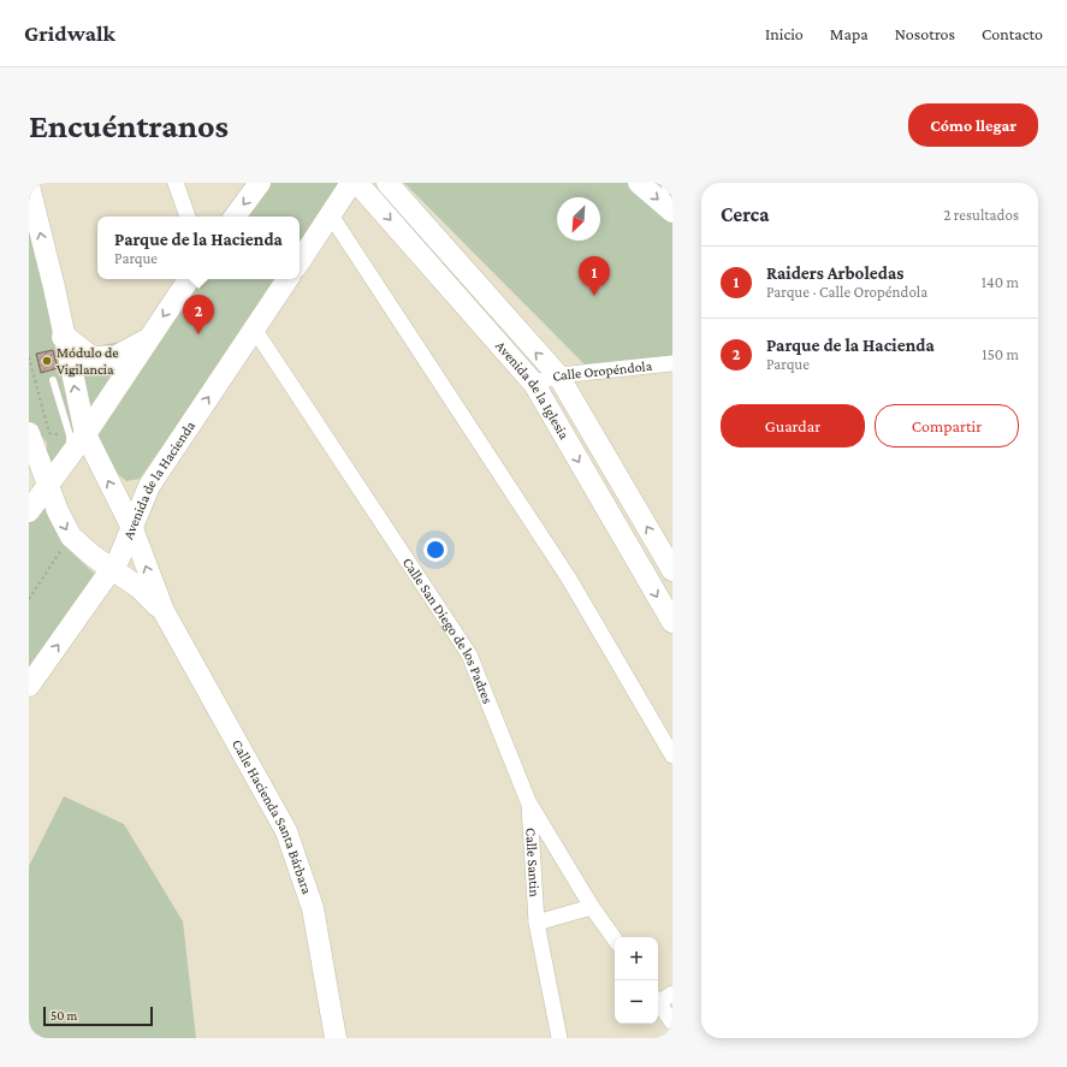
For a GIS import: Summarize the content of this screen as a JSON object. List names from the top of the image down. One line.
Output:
{"streets":{"main road":["Avenida de la Iglesia","Avenida de la Hacienda","Calle Hacienda Santa Bárbara"],"street":["Calle Oropéndola","Calle San Diego de los Padres","Calle Santin"]},"crossings":[["Calle Oropéndola","Avenida de la Iglesia"],["Avenida de la Hacienda","Calle San Diego de los Padres"],["Avenida de la Hacienda","Calle Hacienda Santa Bárbara"],["Calle San Diego de los Padres","Calle Santin"]],"one_way":["Calle Hacienda Santa Bárbara"],"places":["Módulo de Vigilancia"],"scale_bar":"50 m","north":"bottom left","page":{"header":"Gridwalk","nav":["Inicio","Mapa","Nosotros","Contacto"],"buttons":["Cómo llegar",["Guardar","Compartir"]],"title":"Encuéntranos","heading":["Cerca","2 resultados"],"popup":["Parque de la Hacienda","Parque"],"list":[{"mark":"1","name":"Raiders Arboledas","note":"Parque · Calle Oropéndola","value":"140 m"},{"mark":"2","name":"Parque de la Hacienda","note":"Parque","value":"150 m"}],"pins":["1","2"],"map_buttons":["+","−"],"scale":"50 m"}}
